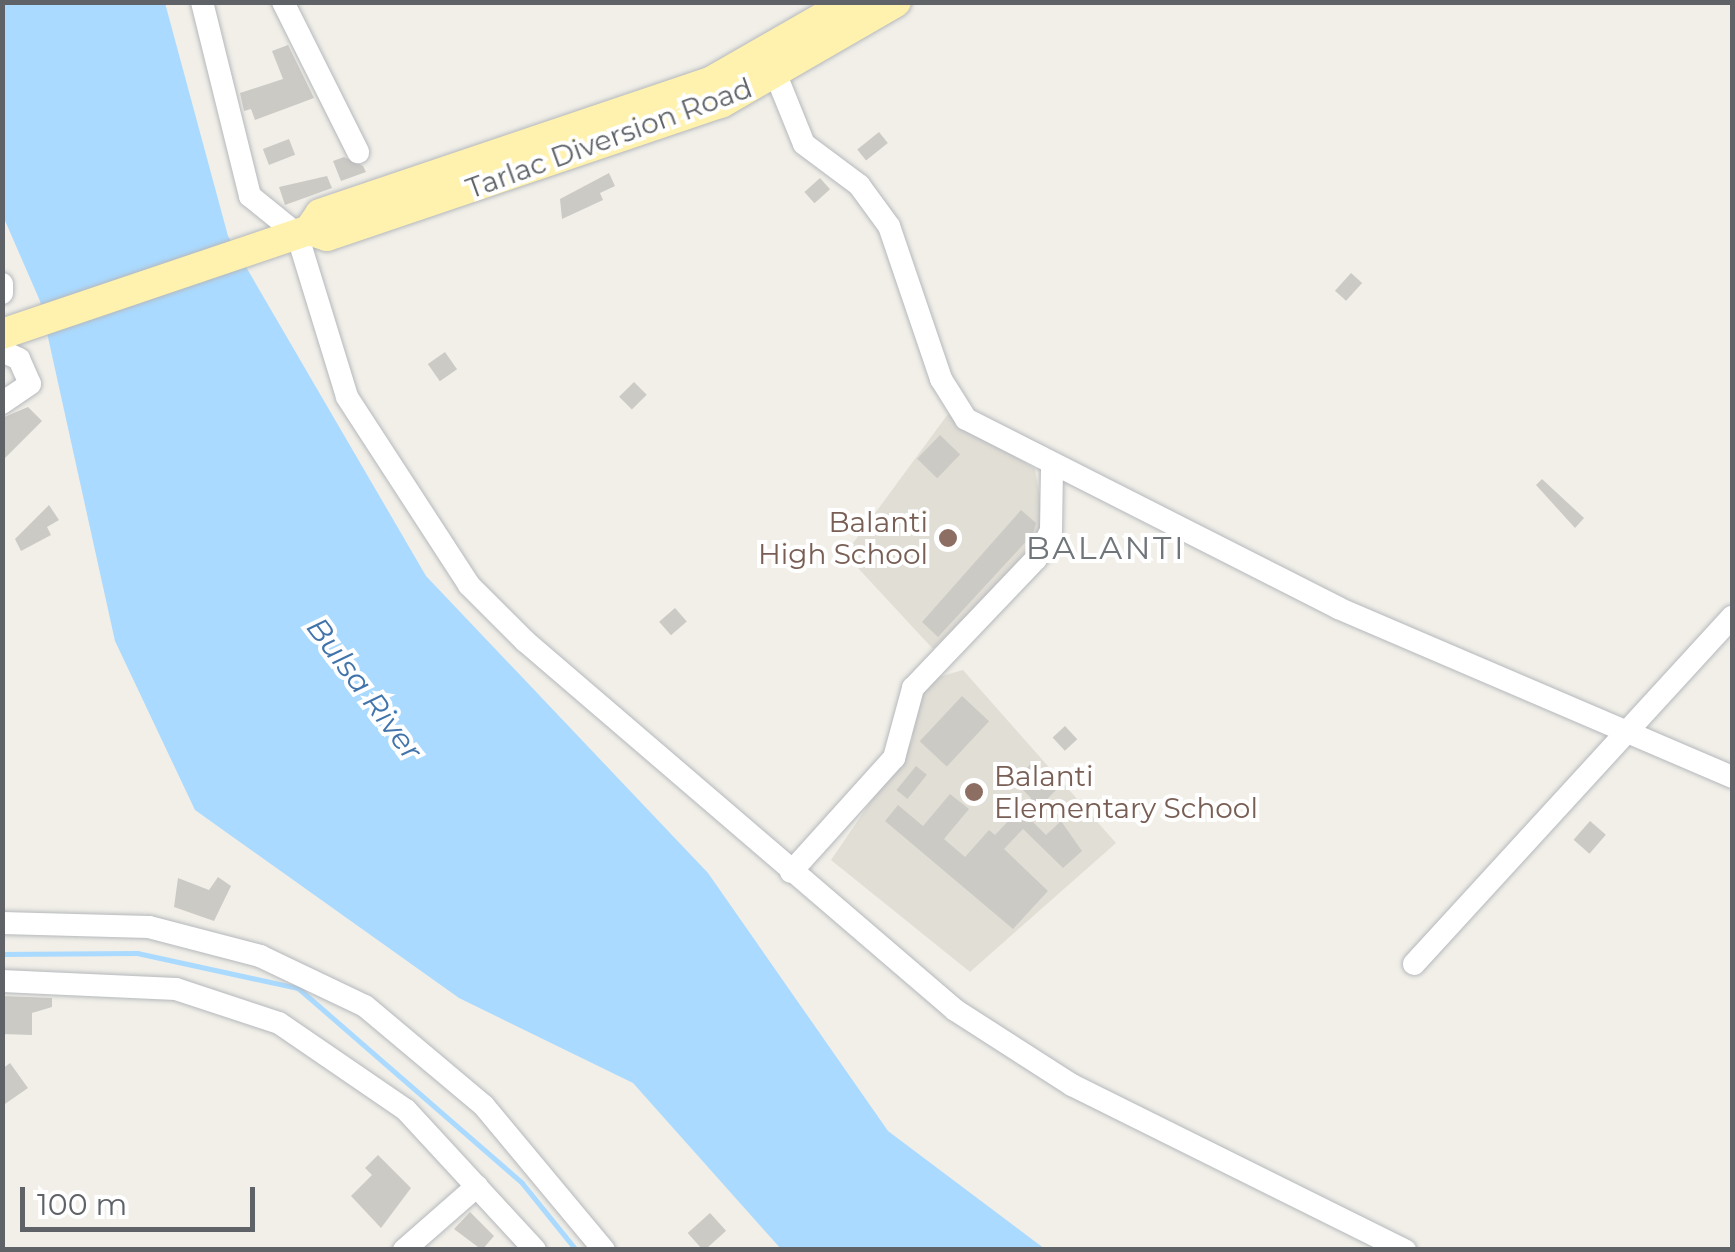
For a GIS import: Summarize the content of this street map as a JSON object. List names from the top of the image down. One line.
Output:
{"streets":{"main road":["Tarlac Diversion Road"]},"districts":["BALANTI"],"water":["Bulsa River"],"places":["Balanti High School","Balanti Elementary School"],"scale_bar":"100 m"}
